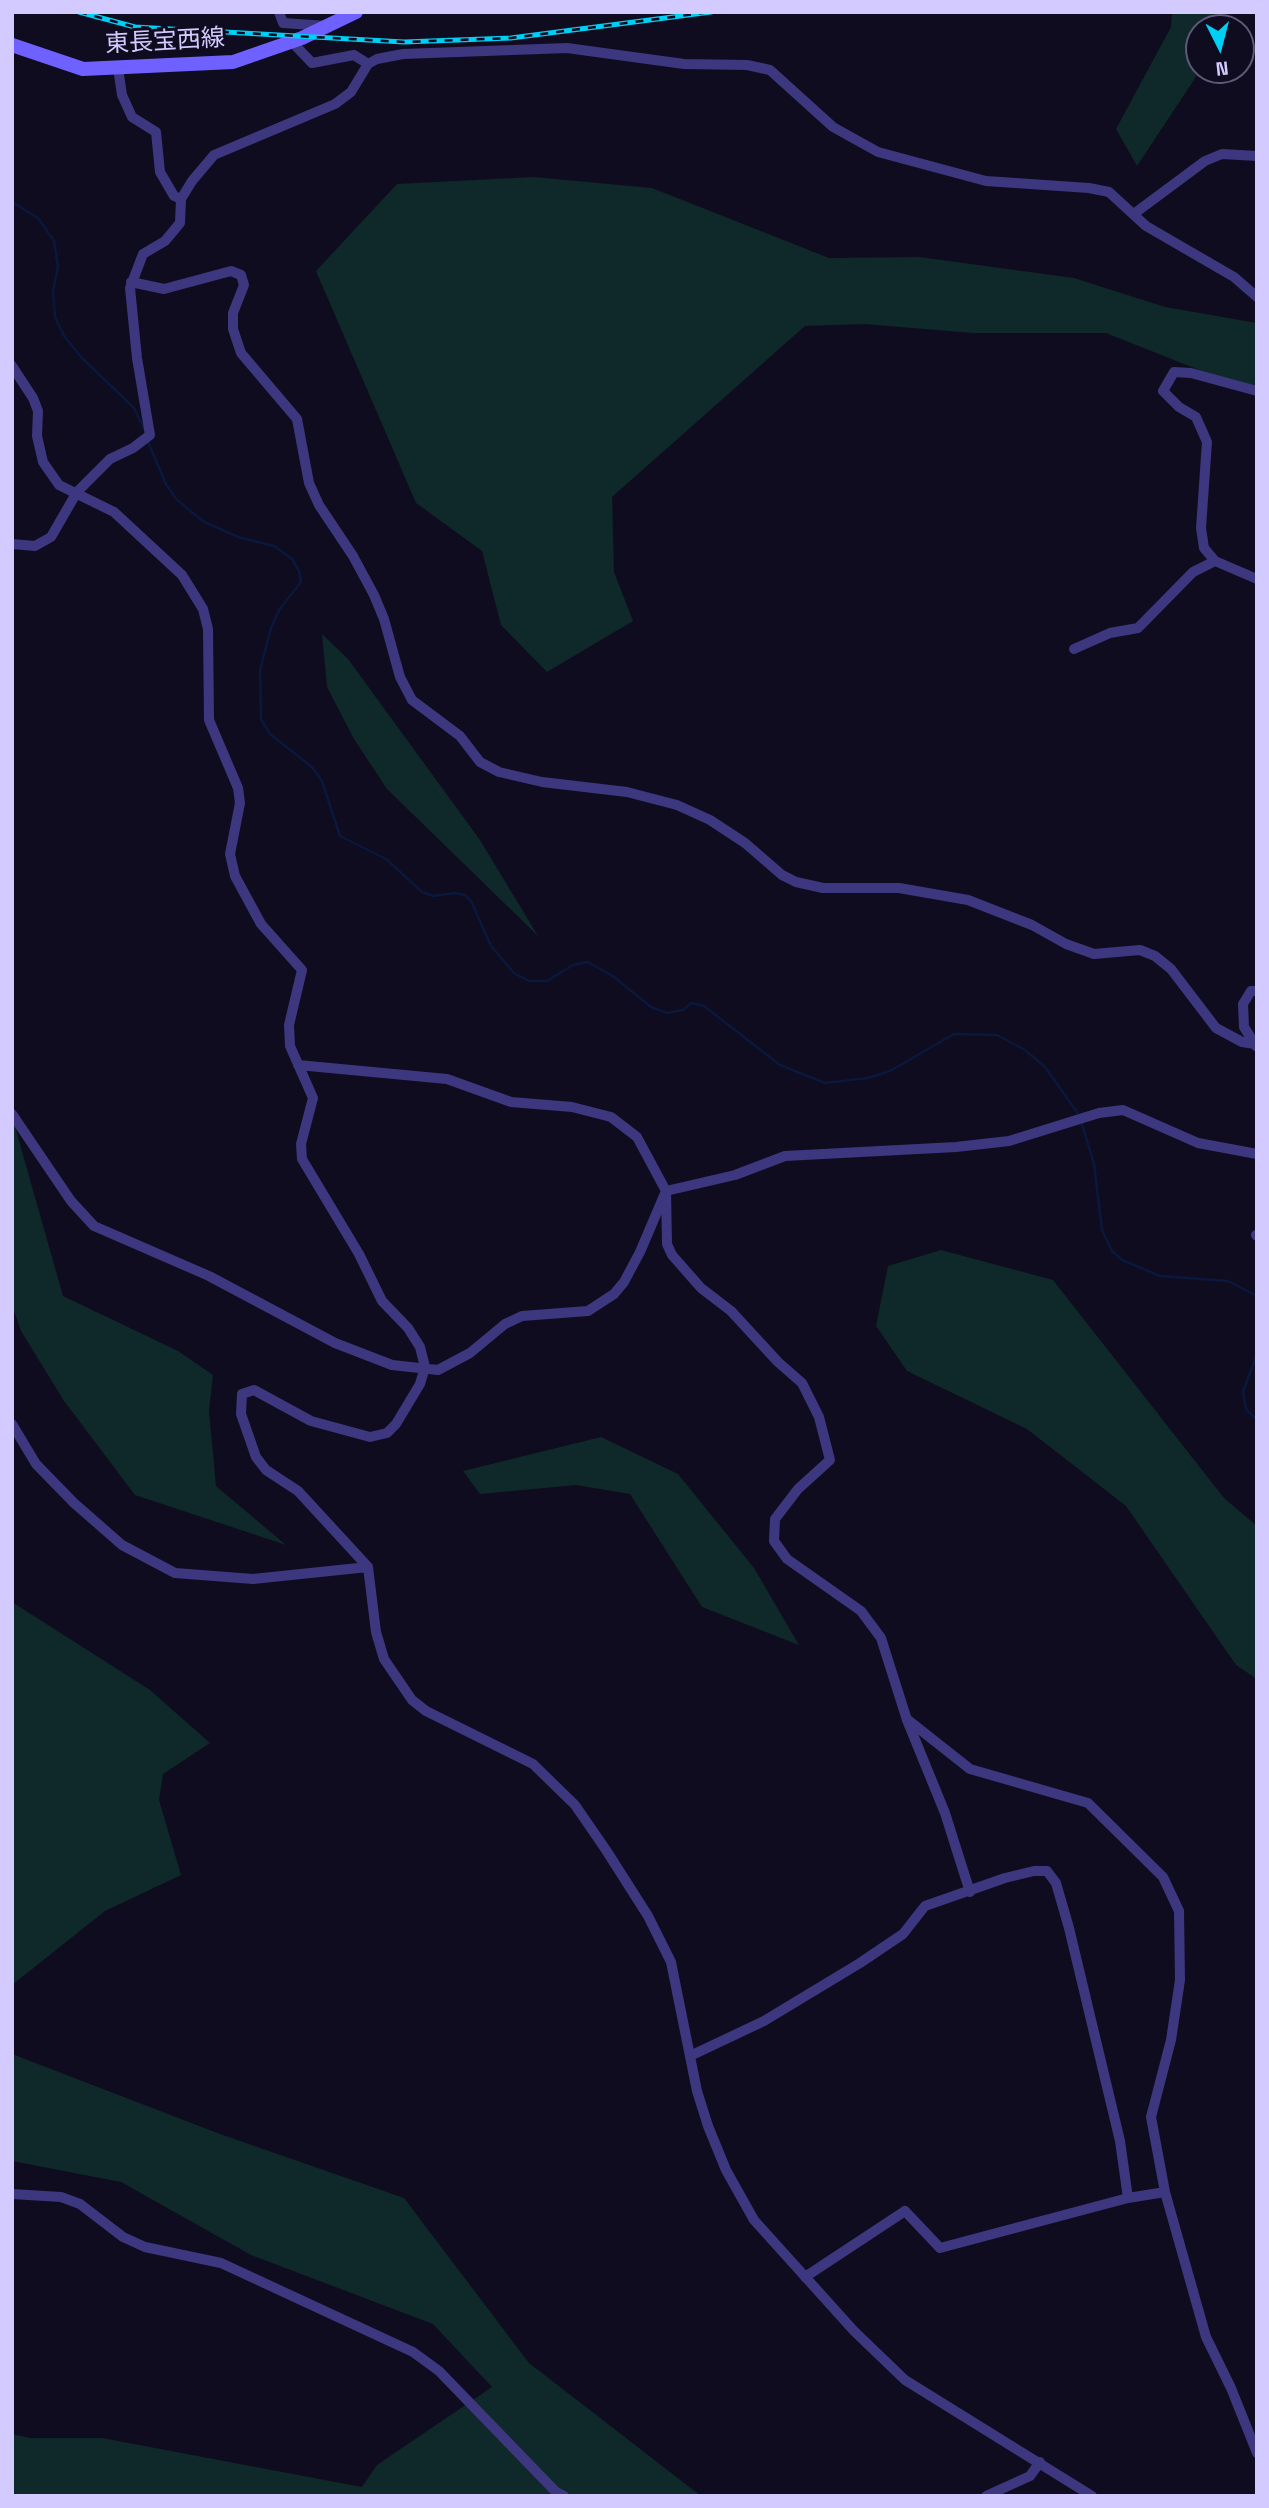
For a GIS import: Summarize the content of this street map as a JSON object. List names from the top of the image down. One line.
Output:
{"streets":{"main road":["東長宝西線"]},"north":"bottom"}
